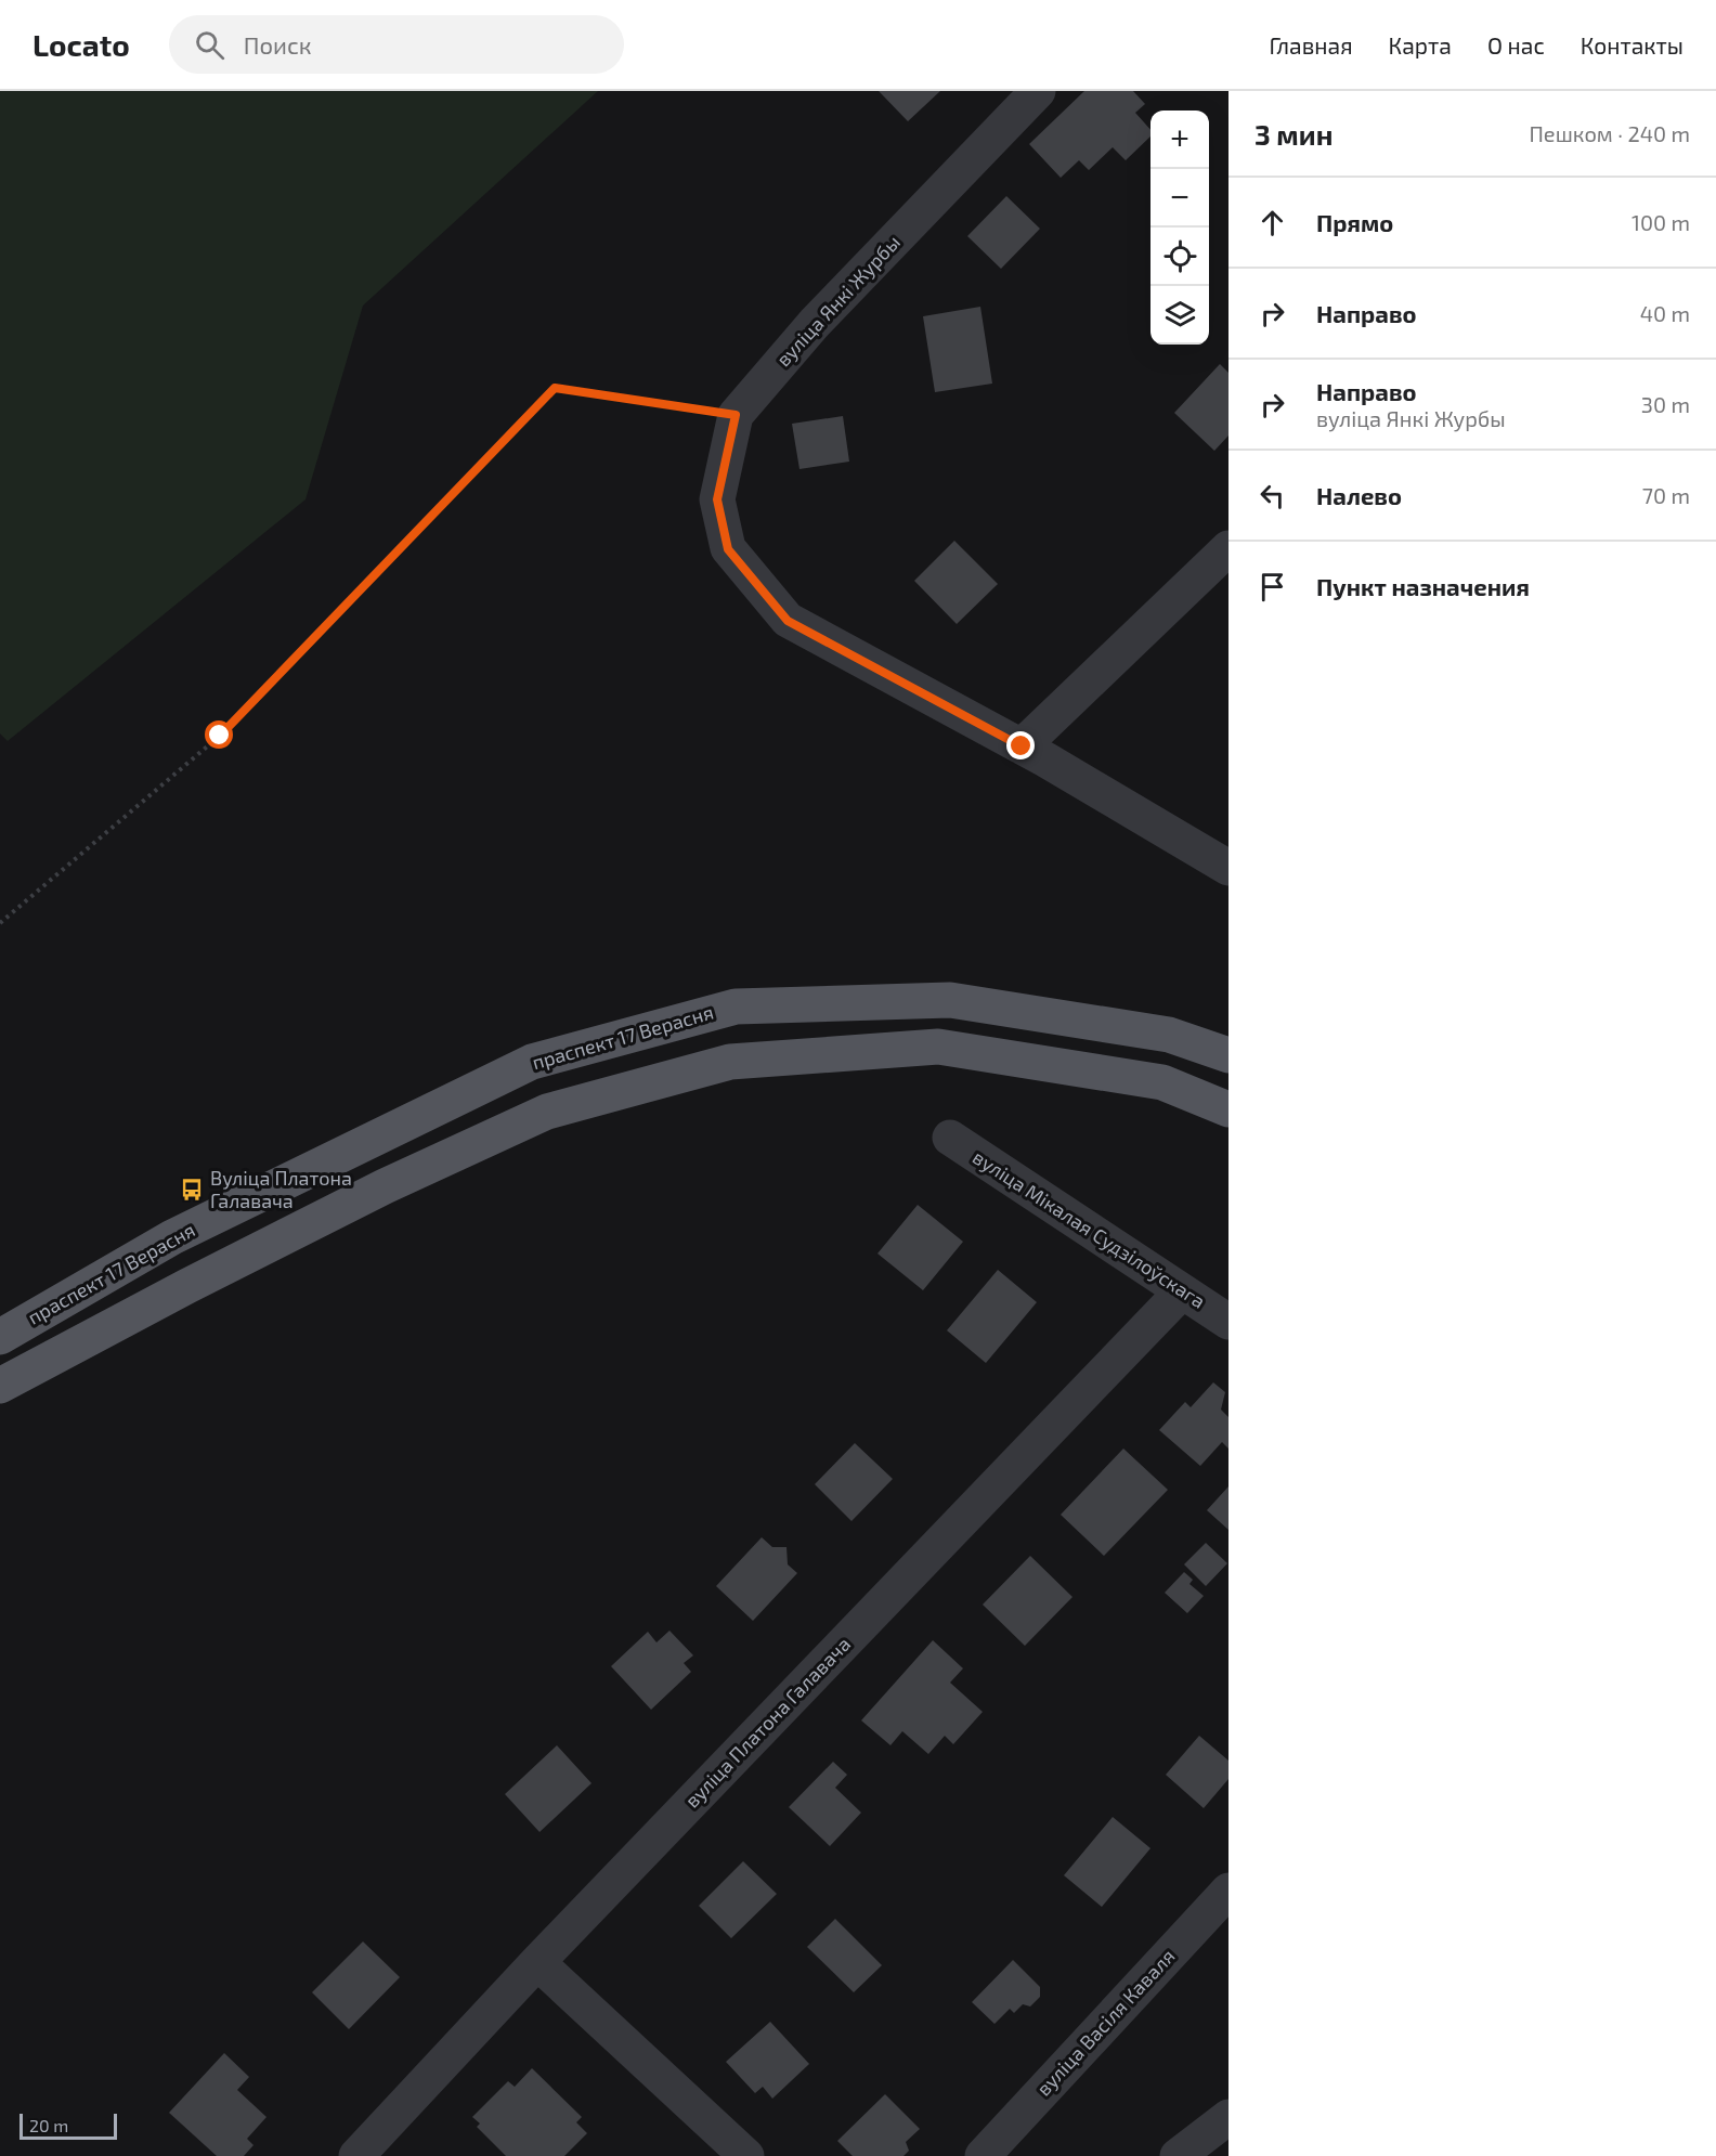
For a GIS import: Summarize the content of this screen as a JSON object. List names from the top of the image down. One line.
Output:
{"streets":{"main road":["праспект 17 Верасня"],"street":["вуліца Янкі Журбы","вуліца Мікалая Судзілоўскага","вуліца Платона Галавача","вуліца Васіля Каваля"]},"crossings":[["вуліца Мікалая Судзілоўскага","вуліца Платона Галавача"]],"places":{"bus stop":["Вуліца Платона Галавача"]},"scale_bar":"20 m","page":{"header":"Locato","search":"Поиск","nav":["Главная","Карта","О нас","Контакты"],"heading":["3 мин","Пешком · 240 m"],"map_buttons":["+","−"],"list":[["Прямо","100 m"],["Направо","40 m"],["Направо","вуліца Янкі Журбы","30 m"],["Налево","70 m"],"Пункт назначения"],"scale":"20 m"}}
